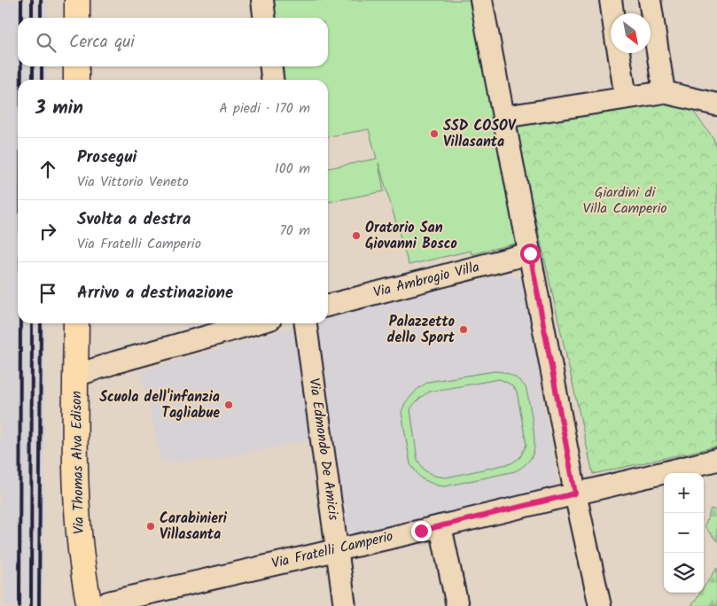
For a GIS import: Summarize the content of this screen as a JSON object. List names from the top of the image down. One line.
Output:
{"streets":{"main road":["Via Thomas Alva Edison"],"street":["Via Ambrogio Villa","Via Edmondo De Amicis","Via Fratelli Camperio"]},"crossings":[["Via Edmondo De Amicis","Via Fratelli Camperio"]],"parks":["Giardini di Villa Camperio"],"places":["SSD COSOV Villasanta","Oratorio San Giovanni Bosco","Palazzetto dello Sport","Scuola dell'infanzia Tagliabue","Carabinieri Villasanta"],"north":"bottom right","page":{"search":"Cerca qui","heading":["3 min","A piedi · 170 m"],"list":[["Prosegui","Via Vittorio Veneto","100 m"],["Svolta a destra","Via Fratelli Camperio","70 m"],"Arrivo a destinazione"],"map_buttons":["+","−"]}}
